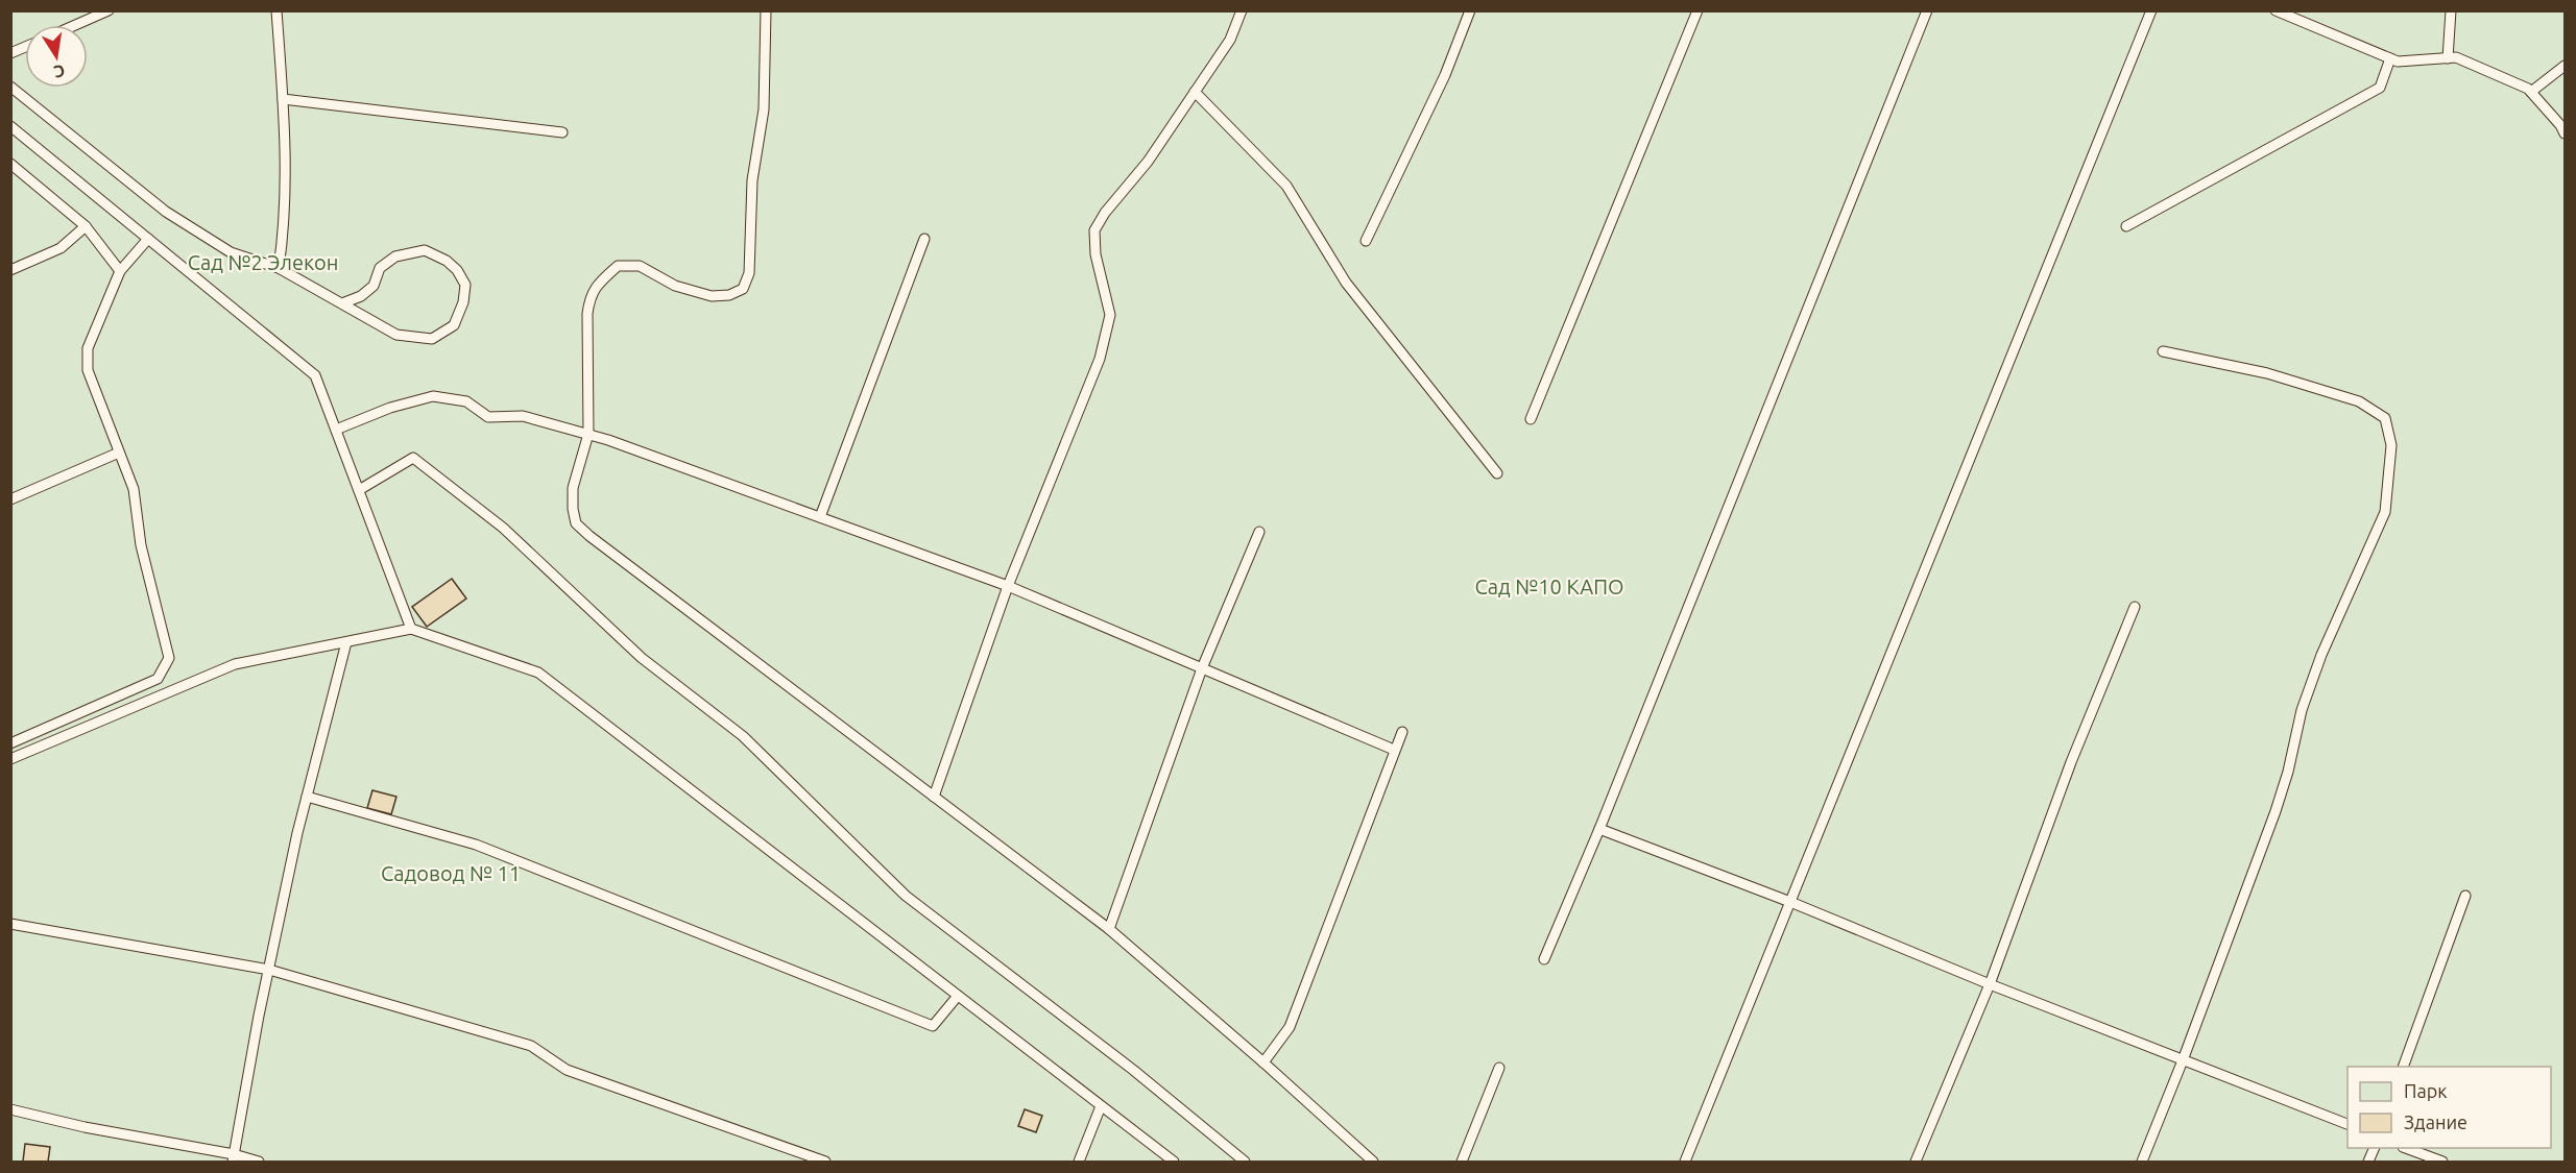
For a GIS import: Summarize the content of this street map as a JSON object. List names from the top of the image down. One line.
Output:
{"parks":["Сад №2 Элекон","Сад №10 КАПО","Садовод № 11"],"legend":["Парк","Здание"],"north":"bottom"}
